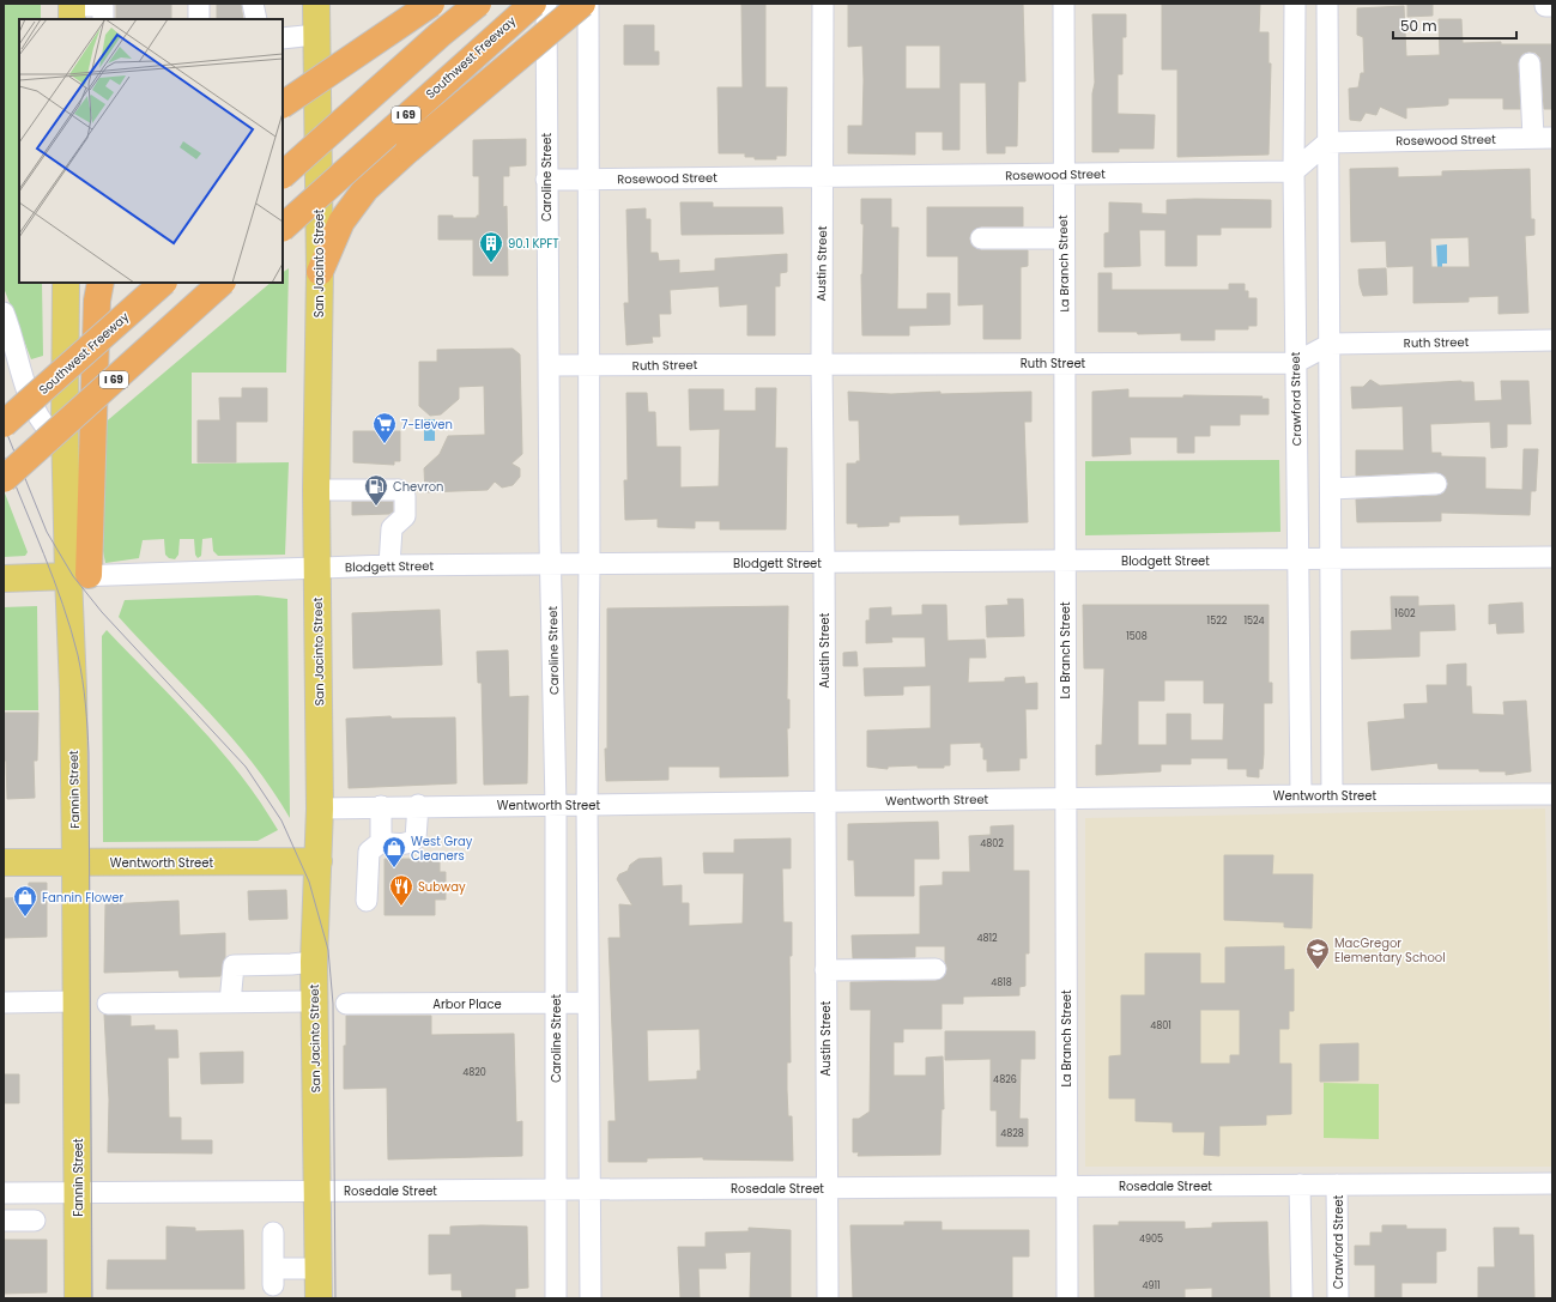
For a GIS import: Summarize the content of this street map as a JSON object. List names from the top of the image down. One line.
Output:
{"streets":{"highway":["Southwest Freeway","I 69"],"main road":["San Jacinto Street","Blodgett Street","Fannin Street","Wentworth Street"],"street":["Rosewood Street","Caroline Street","Austin Street","La Branch Street","Ruth Street","Crawford Street","Arbor Place","Rosedale Street"]},"crossings":[["Rosewood Street","Caroline Street"],["Rosewood Street","Austin Street"],["Rosewood Street","La Branch Street"],["Rosewood Street","Crawford Street"],["Caroline Street","Ruth Street"],["Caroline Street","Blodgett Street"],["Caroline Street","Wentworth Street"],["Caroline Street","Arbor Place"],["Caroline Street","Rosedale Street"],["San Jacinto Street","Blodgett Street"],["San Jacinto Street","Wentworth Street"],["San Jacinto Street","Rosedale Street"],["Austin Street","Ruth Street"],["Austin Street","Blodgett Street"],["Austin Street","Wentworth Street"],["Austin Street","Rosedale Street"],["La Branch Street","Ruth Street"],["La Branch Street","Blodgett Street"],["La Branch Street","Wentworth Street"],["La Branch Street","Rosedale Street"],["Ruth Street","Crawford Street"],["Crawford Street","Blodgett Street"],["Crawford Street","Wentworth Street"],["Crawford Street","Rosedale Street"],["Blodgett Street","Fannin Street"],["Fannin Street","Wentworth Street"],["Fannin Street","Rosedale Street"]],"places":{"building":["90.1 KPFT"],"supermarket":["7-Eleven"],"fuel station":["Chevron"],"shop":["West Gray Cleaners","Fannin Flower"],"restaurant":["Subway"],"school or university":["MacGregor Elementary School"]},"house_numbers":["1602","1522","1524","1508","4802","4812","4818","4801","4820","4826","4828","4905","4911"],"scale_bar":"50 m"}
